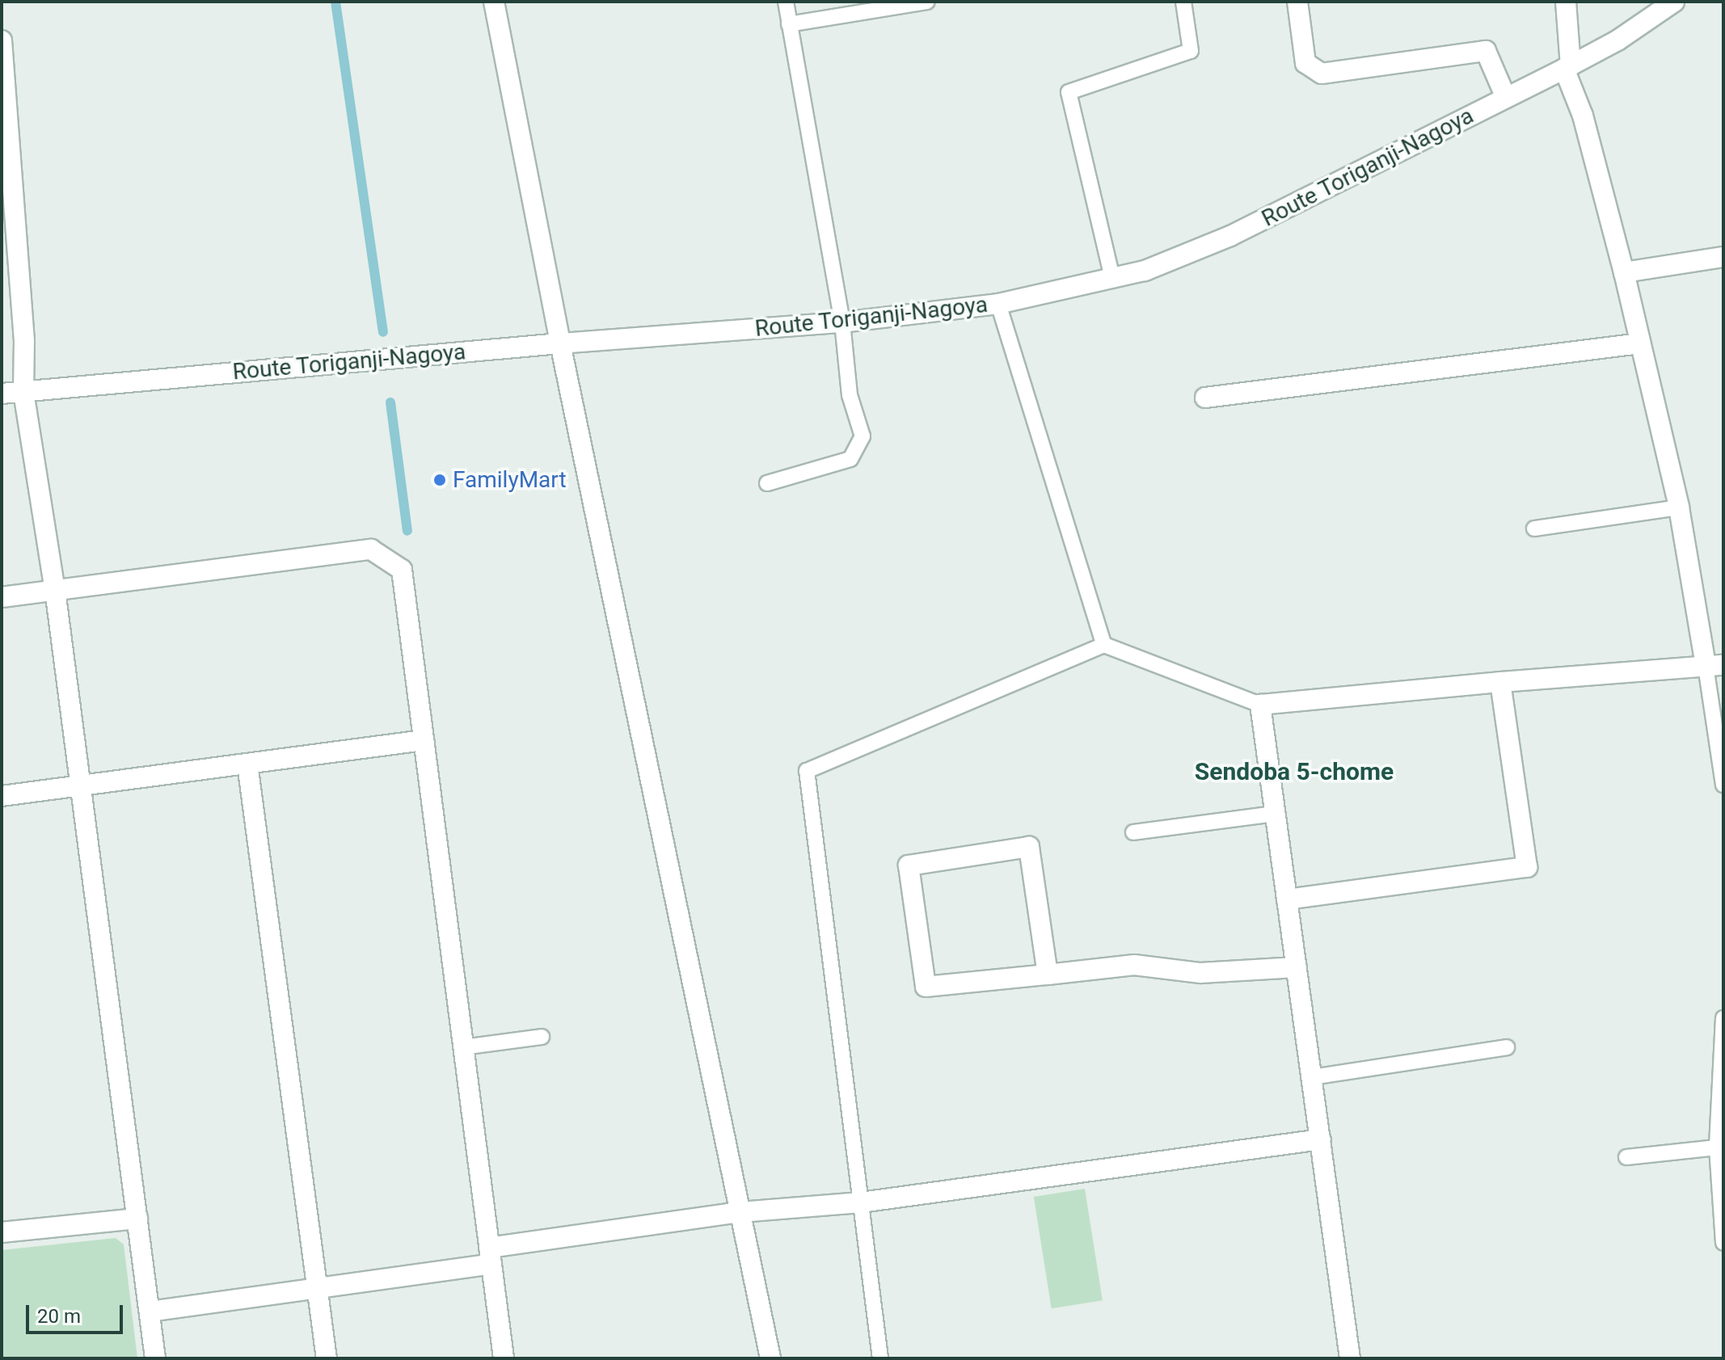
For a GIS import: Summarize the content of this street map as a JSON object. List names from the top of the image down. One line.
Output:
{"streets":{"street":["Route Toriganji-Nagoya"]},"districts":["Sendoba 5-chome"],"places":["FamilyMart"],"scale_bar":"20 m"}
